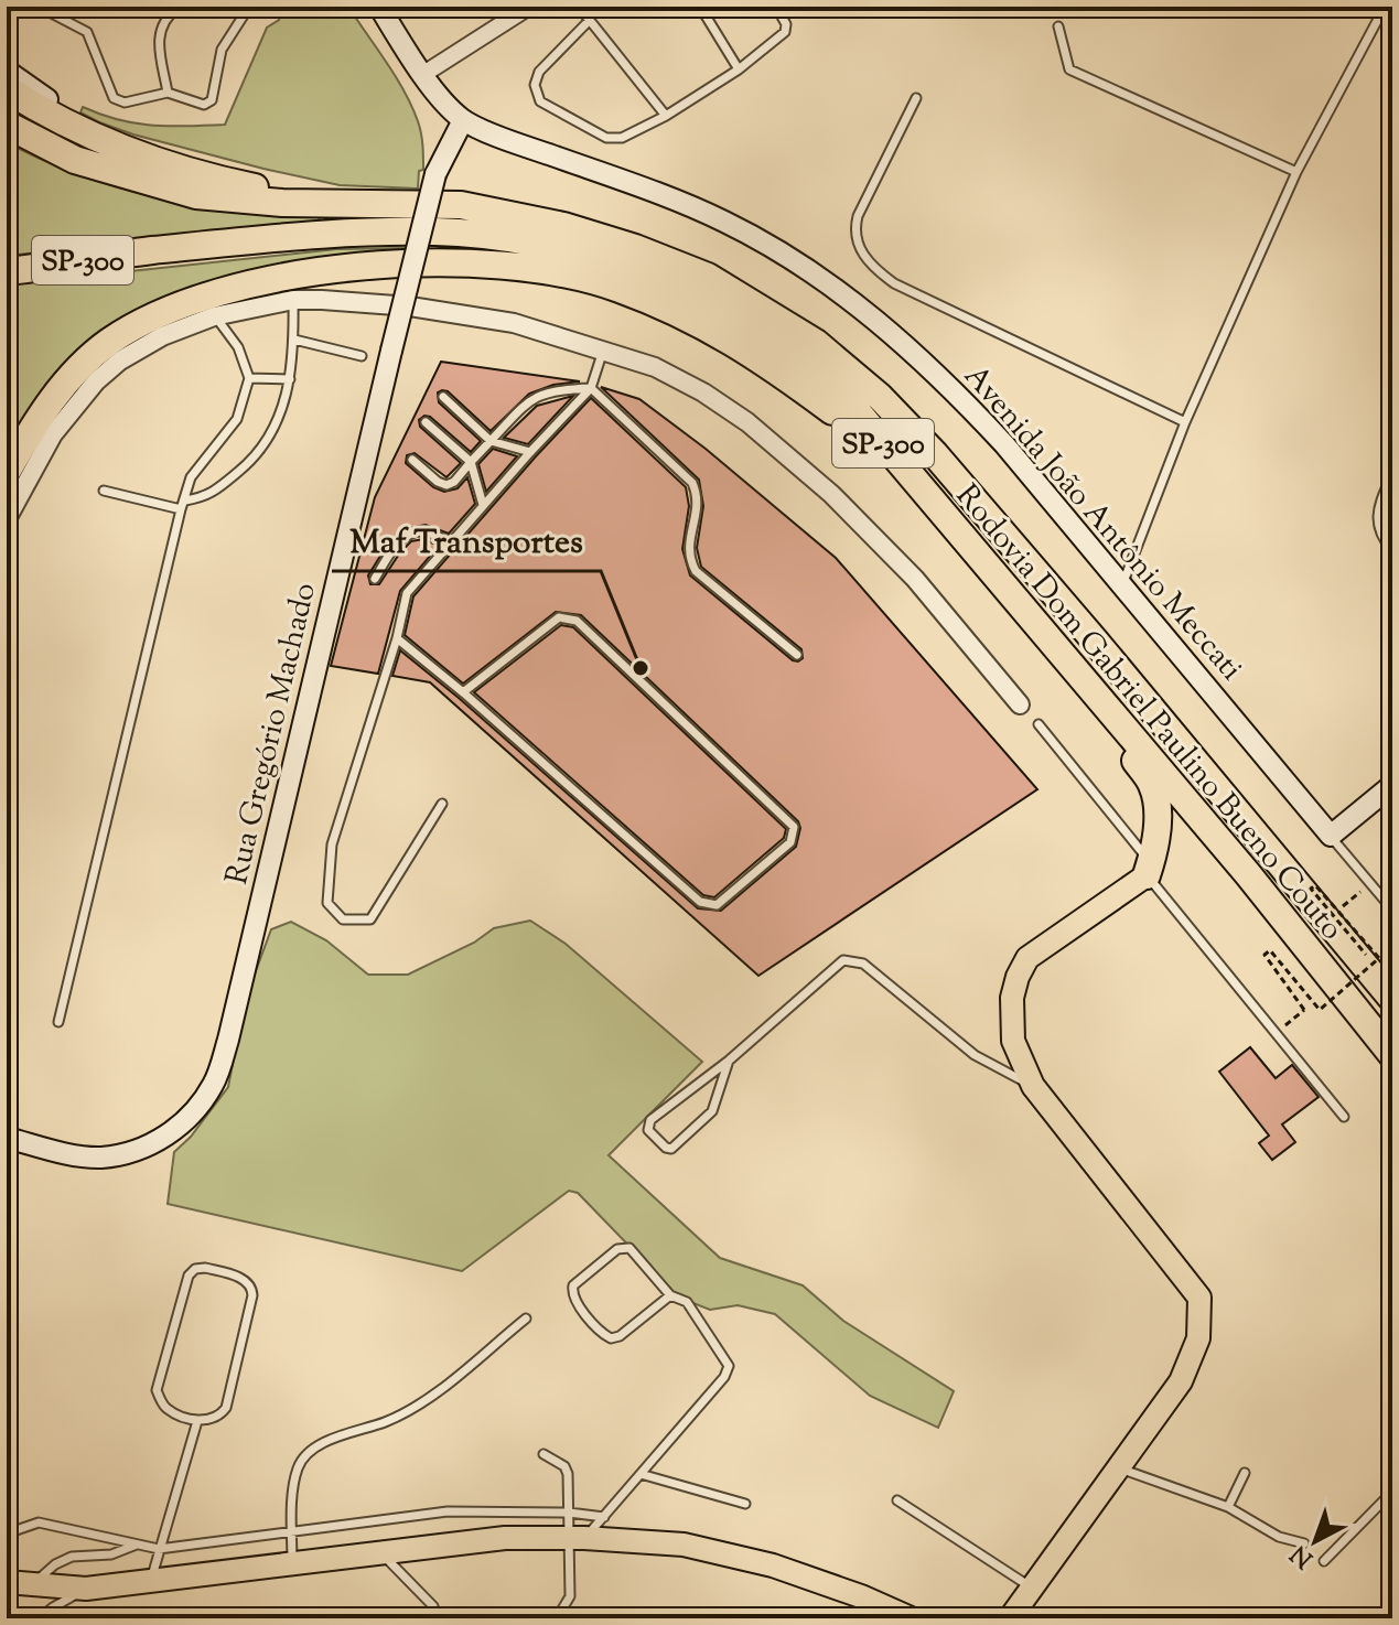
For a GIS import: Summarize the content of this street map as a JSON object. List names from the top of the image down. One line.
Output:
{"streets":{"highway":["SP-300","Rodovia Dom Gabriel Paulino Bueno Couto"],"main road":["Avenida João Antônio Meccati","Rua Gregório Machado"]},"crossings":[["Avenida João Antônio Meccati","Rua Gregório Machado"]],"places":["Maf Transportes"],"north":"bottom left"}
